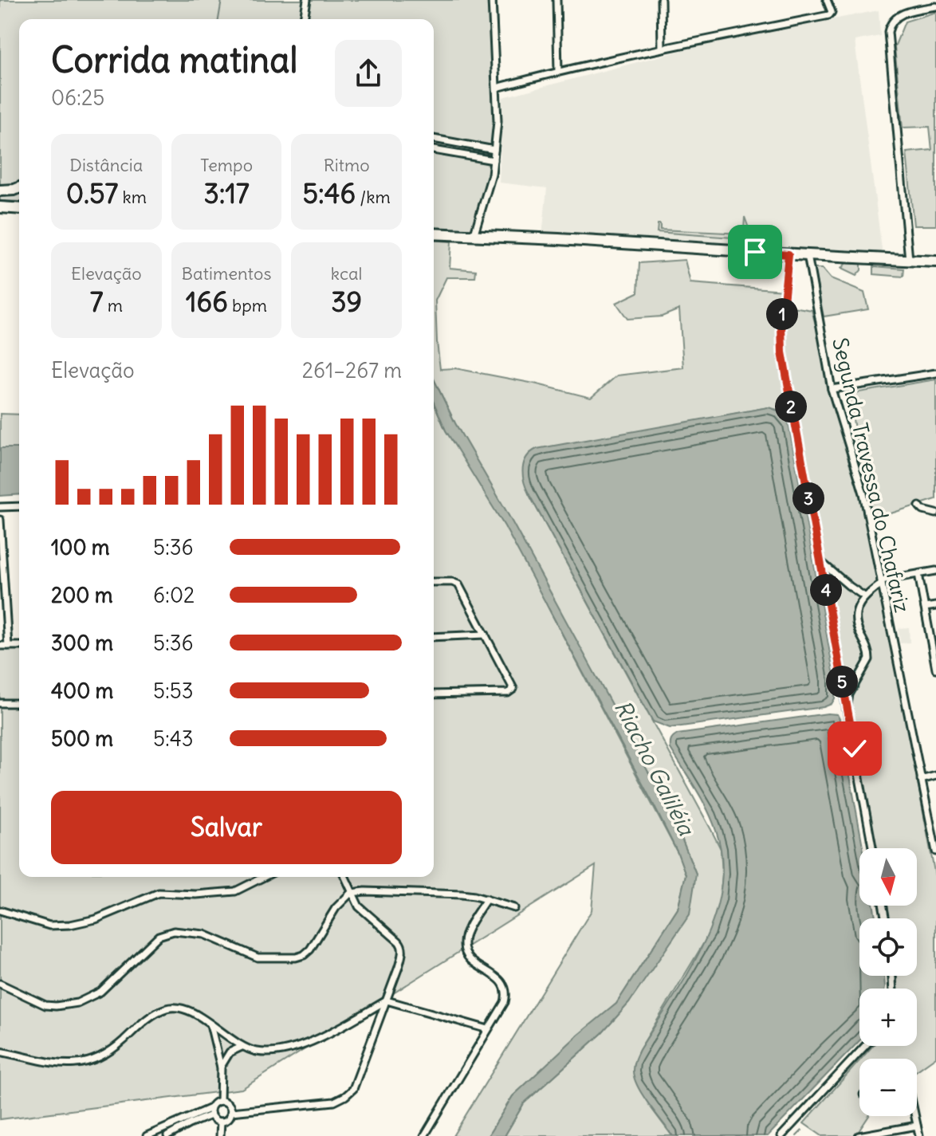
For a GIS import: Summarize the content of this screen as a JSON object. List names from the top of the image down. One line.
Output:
{"streets":{"street":["Segunda Travessa do Chafariz"]},"water":["Riacho Galiléia"],"north":"bottom","page":{"heading":["Corrida matinal","06:25"],"stats":[["Distância","0.57 km"],["Tempo","3:17"],["Ritmo","5:46 /km"],["Elevação","7 m"],["Batimentos","166 bpm"],["kcal","39"]],"pins":["1","2","3","4","5"],"chart":["Elevação","261–267 m"],"list":[{"name":"100 m","note":"5:36"},{"name":"200 m","note":"6:02"},{"name":"300 m","note":"5:36"},{"name":"400 m","note":"5:53"},{"name":"500 m","note":"5:43"}],"buttons":"Salvar","map_buttons":["+","−"]}}
